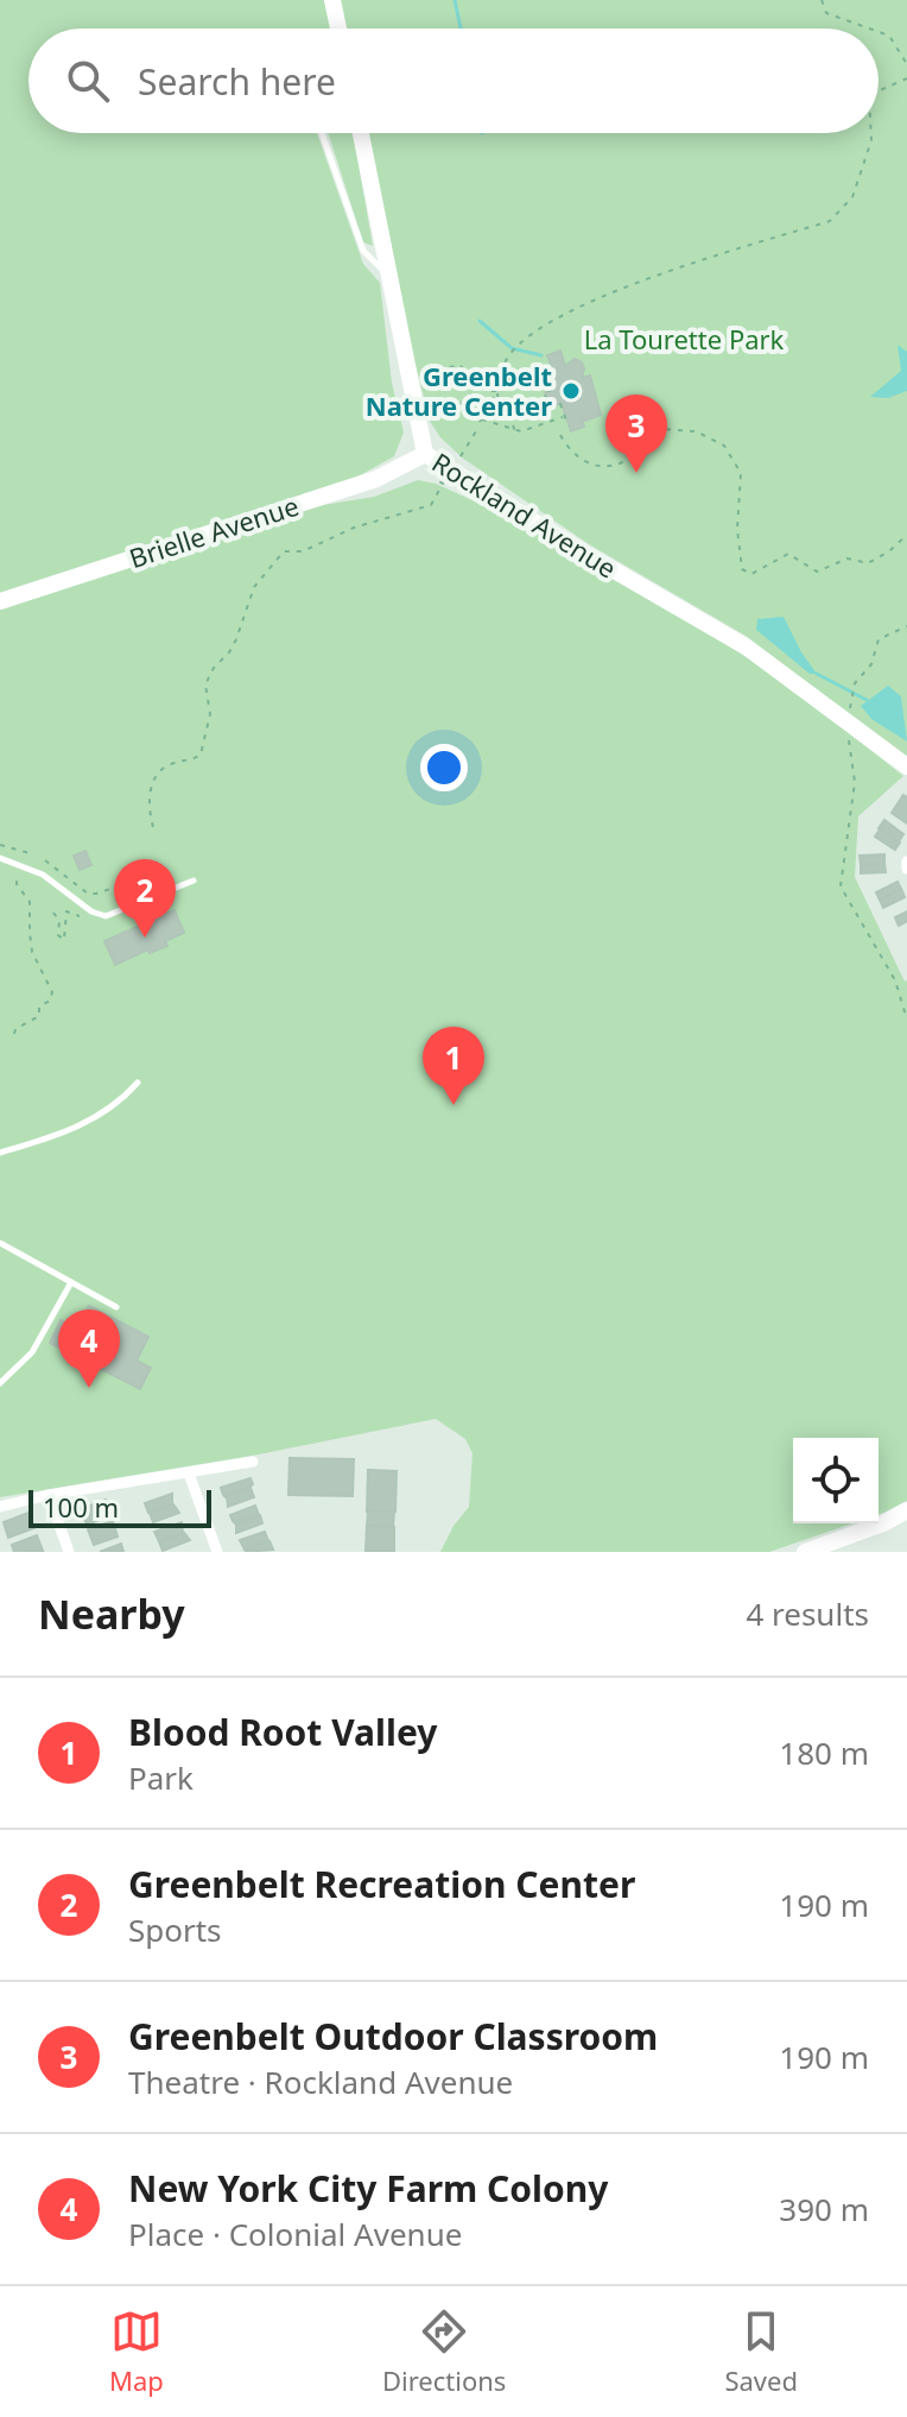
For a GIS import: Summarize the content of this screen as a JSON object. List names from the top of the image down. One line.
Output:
{"streets":{"street":["Rockland Avenue","Brielle Avenue"]},"crossings":[["Rockland Avenue","Brielle Avenue"]],"parks":["La Tourette Park"],"places":["Greenbelt Nature Center"],"scale_bar":"100 m","page":{"search":"Search here","pins":["3","2","1","4"],"scale":"100 m","heading":["Nearby","4 results"],"list":[{"mark":"1","name":"Blood Root Valley","note":"Park","value":"180 m"},{"mark":"2","name":"Greenbelt Recreation Center","note":"Sports","value":"190 m"},{"mark":"3","name":"Greenbelt Outdoor Classroom","note":"Theatre · Rockland Avenue","value":"190 m"},{"mark":"4","name":"New York City Farm Colony","note":"Place · Colonial Avenue","value":"390 m"}],"nav":["Map","Directions","Saved"]}}
